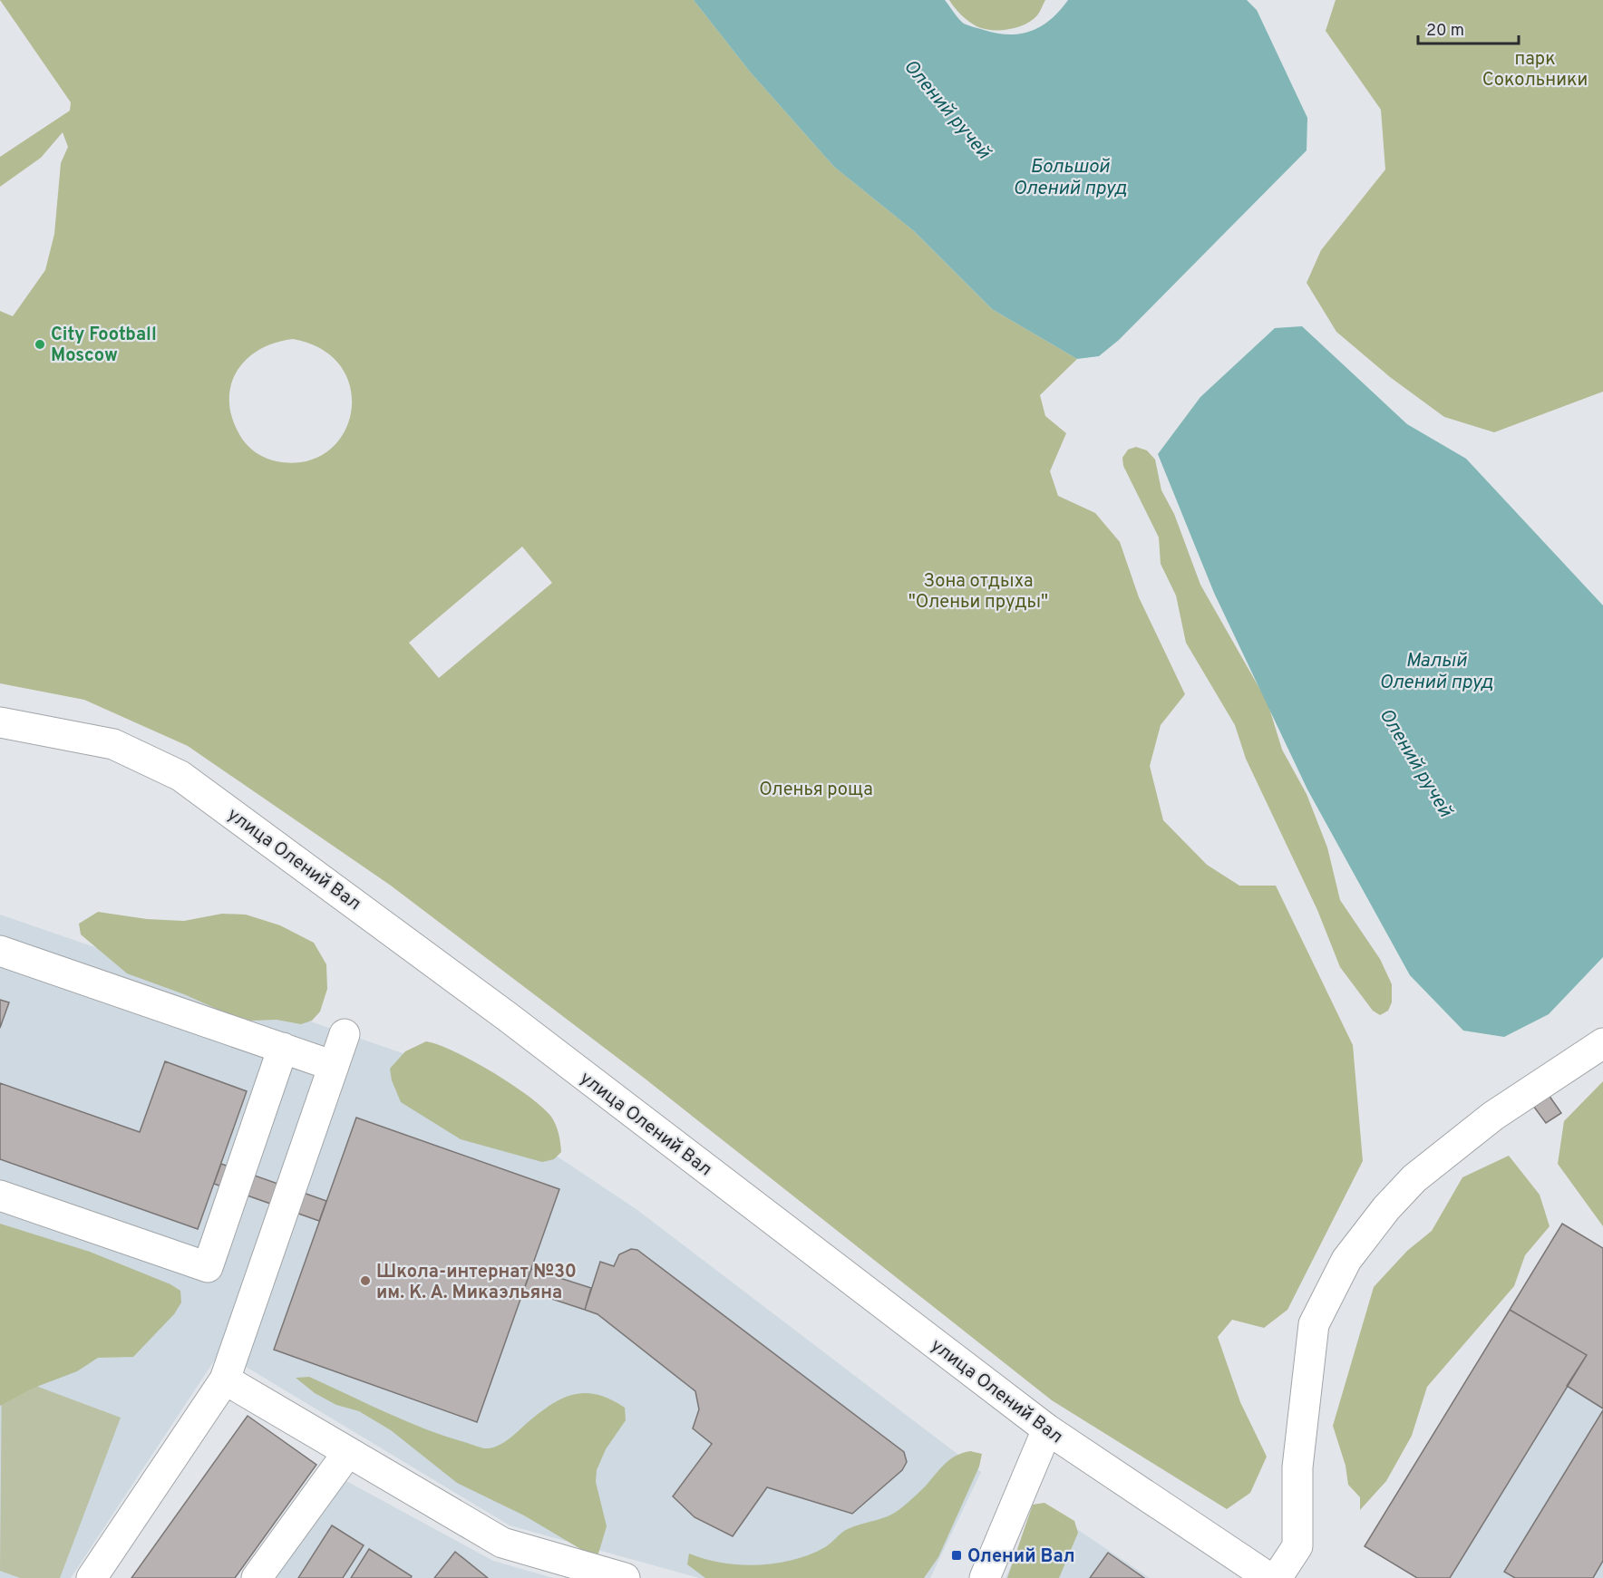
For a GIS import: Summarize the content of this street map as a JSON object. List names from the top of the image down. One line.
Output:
{"streets":{"main road":["улица Олений Вал"]},"water":["Олений ручей","Большой Олений пруд","Малый Олений пруд"],"parks":["парк Сокольники","Зона отдыха \"Оленьи пруды\"","Оленья роща"],"places":{"other":["City Football Moscow","Школа-интернат №30 им. К. А. Микаэльяна"],"transit":["Олений Вал"]},"scale_bar":"20 m"}
